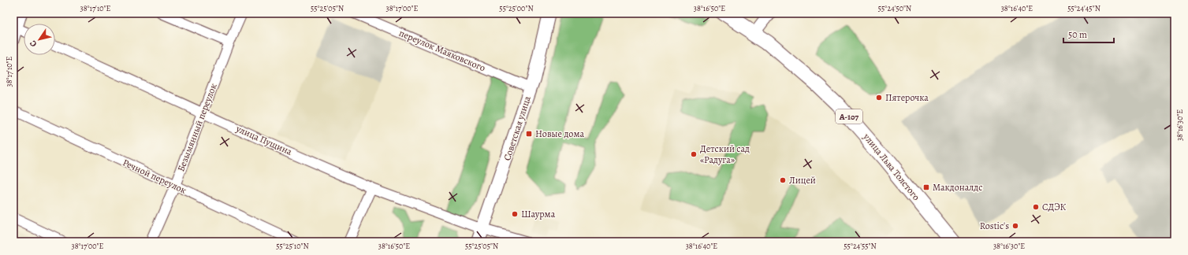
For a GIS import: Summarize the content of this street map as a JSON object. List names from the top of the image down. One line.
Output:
{"streets":{"highway":["А-107","улица Льва Толстого"],"main road":["Советская улица"],"street":["переулок Маяковского","Безымянный переулок","улица Пущина","Речной переулок"]},"crossings":[["переулок Маяковского","Советская улица"],["Безымянный переулок","улица Пущина"],["Безымянный переулок","Речной переулок"],["Советская улица","улица Пущина"]],"places":{"other":["Пятерочка","Детский сад «Радуга»","Лицей","СДЭК","Шаурма","Rostic's"],"transit":["Новые дома","Макдоналдс"]},"scale_bar":"50 m","north":"bottom left","coordinates":["38°17'10\"E","55°25'05\"N","38°17'00\"E","55°25'00\"N","38°16'50\"E","55°24'50\"N","38°16'40\"E","55°24'45\"N","38°16'30\"E","55°25'10\"N","55°24'55\"N"]}
